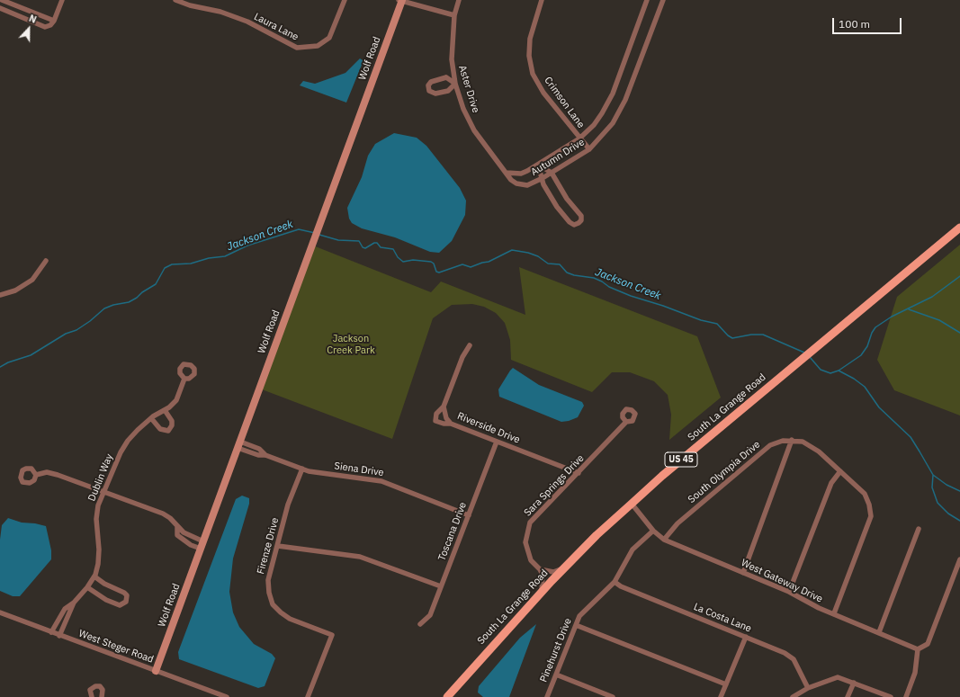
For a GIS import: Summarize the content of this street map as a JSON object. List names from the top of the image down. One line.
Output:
{"streets":{"main road":["Wolf Road","South La Grange Road","US 45"],"street":["Laura Lane","Aster Drive","Crimson Lane","Autumn Drive","Riverside Drive","Siena Drive","South Olympia Drive","Dublin Way","Sara Springs Drive","Toscana Drive","Firenze Drive","West Gateway Drive","La Costa Lane","West Steger Road","Pinehurst Drive"]},"crossings":[["Wolf Road","Siena Drive"],["Wolf Road","West Steger Road"],["Aster Drive","Autumn Drive"],["Crimson Lane","Autumn Drive"],["South La Grange Road","Sara Springs Drive"],["South La Grange Road","West Gateway Drive"],["Riverside Drive","Sara Springs Drive"],["Riverside Drive","Toscana Drive"],["Siena Drive","Toscana Drive"],["Siena Drive","Firenze Drive"],["South Olympia Drive","West Gateway Drive"],["Dublin Way","West Steger Road"],["West Gateway Drive","Pinehurst Drive"],["La Costa Lane","Pinehurst Drive"]],"water":["Jackson Creek"],"parks":["Jackson Creek Park"],"scale_bar":"100 m","north":"top"}
